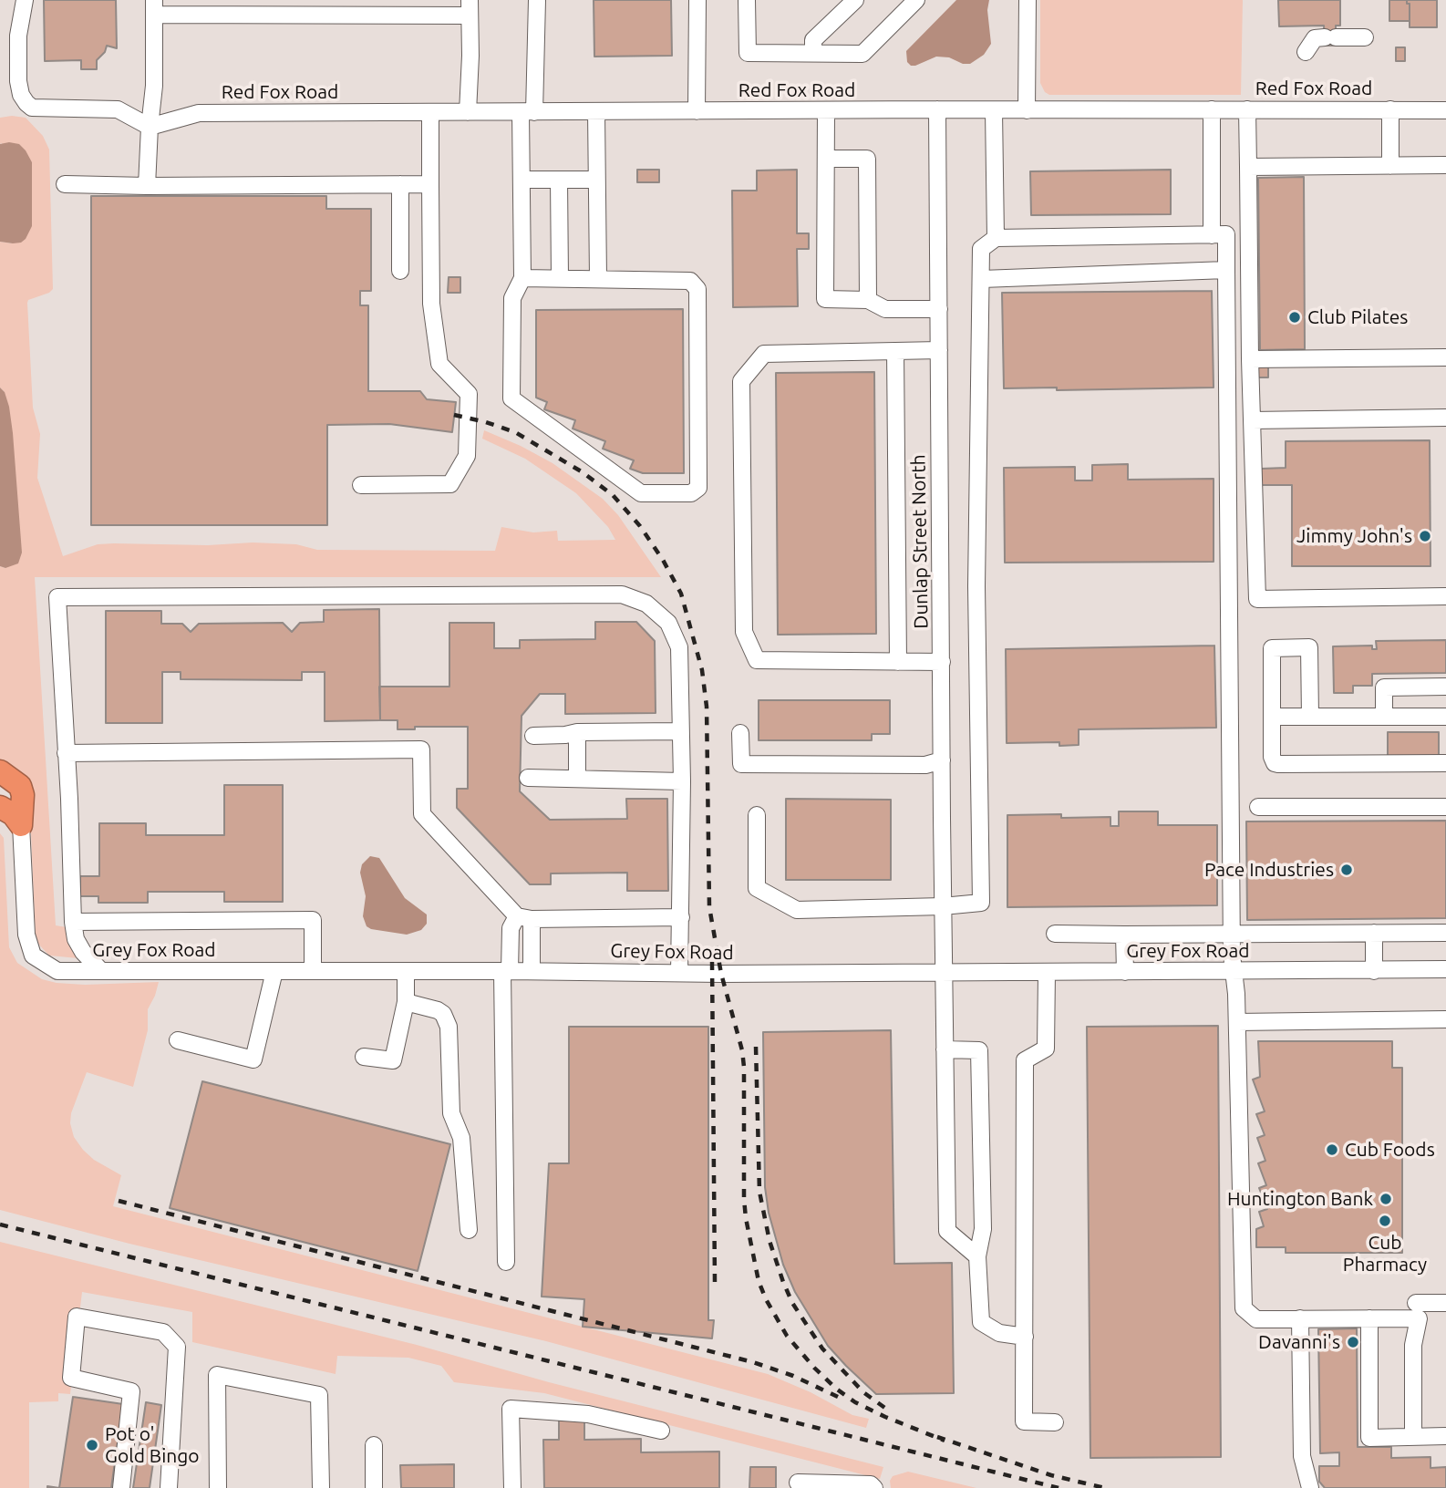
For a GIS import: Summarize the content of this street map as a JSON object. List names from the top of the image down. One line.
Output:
{"streets":{"street":["Red Fox Road","Dunlap Street North","Grey Fox Road"]},"crossings":[["Red Fox Road","Dunlap Street North"],["Dunlap Street North","Grey Fox Road"]],"places":["Club Pilates","Jimmy John's","Pace Industries","Cub Foods","Huntington Bank","Cub Pharmacy","Davanni's","Pot o' Gold Bingo"]}
